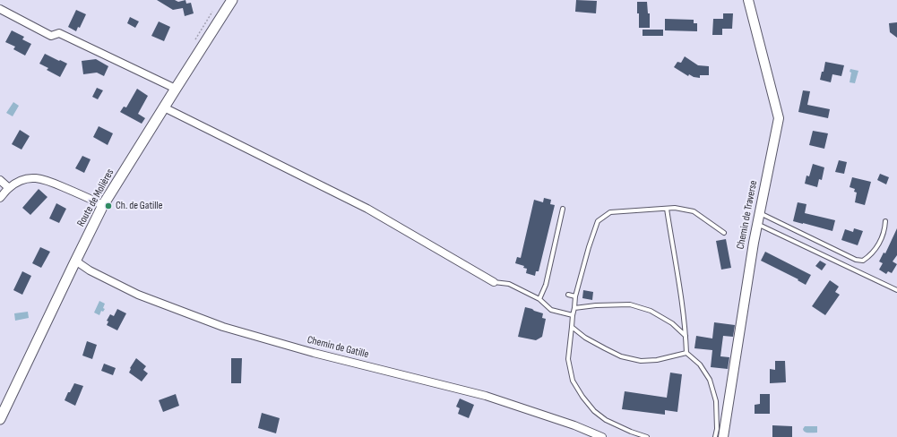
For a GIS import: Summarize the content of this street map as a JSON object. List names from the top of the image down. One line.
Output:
{"streets":{"main road":["Route de Molières"],"street":["Chemin de Traverse","Chemin de Gatille"]},"crossings":[["Route de Molières","Chemin de Gatille"]],"places":["Ch. de Gatille"]}
